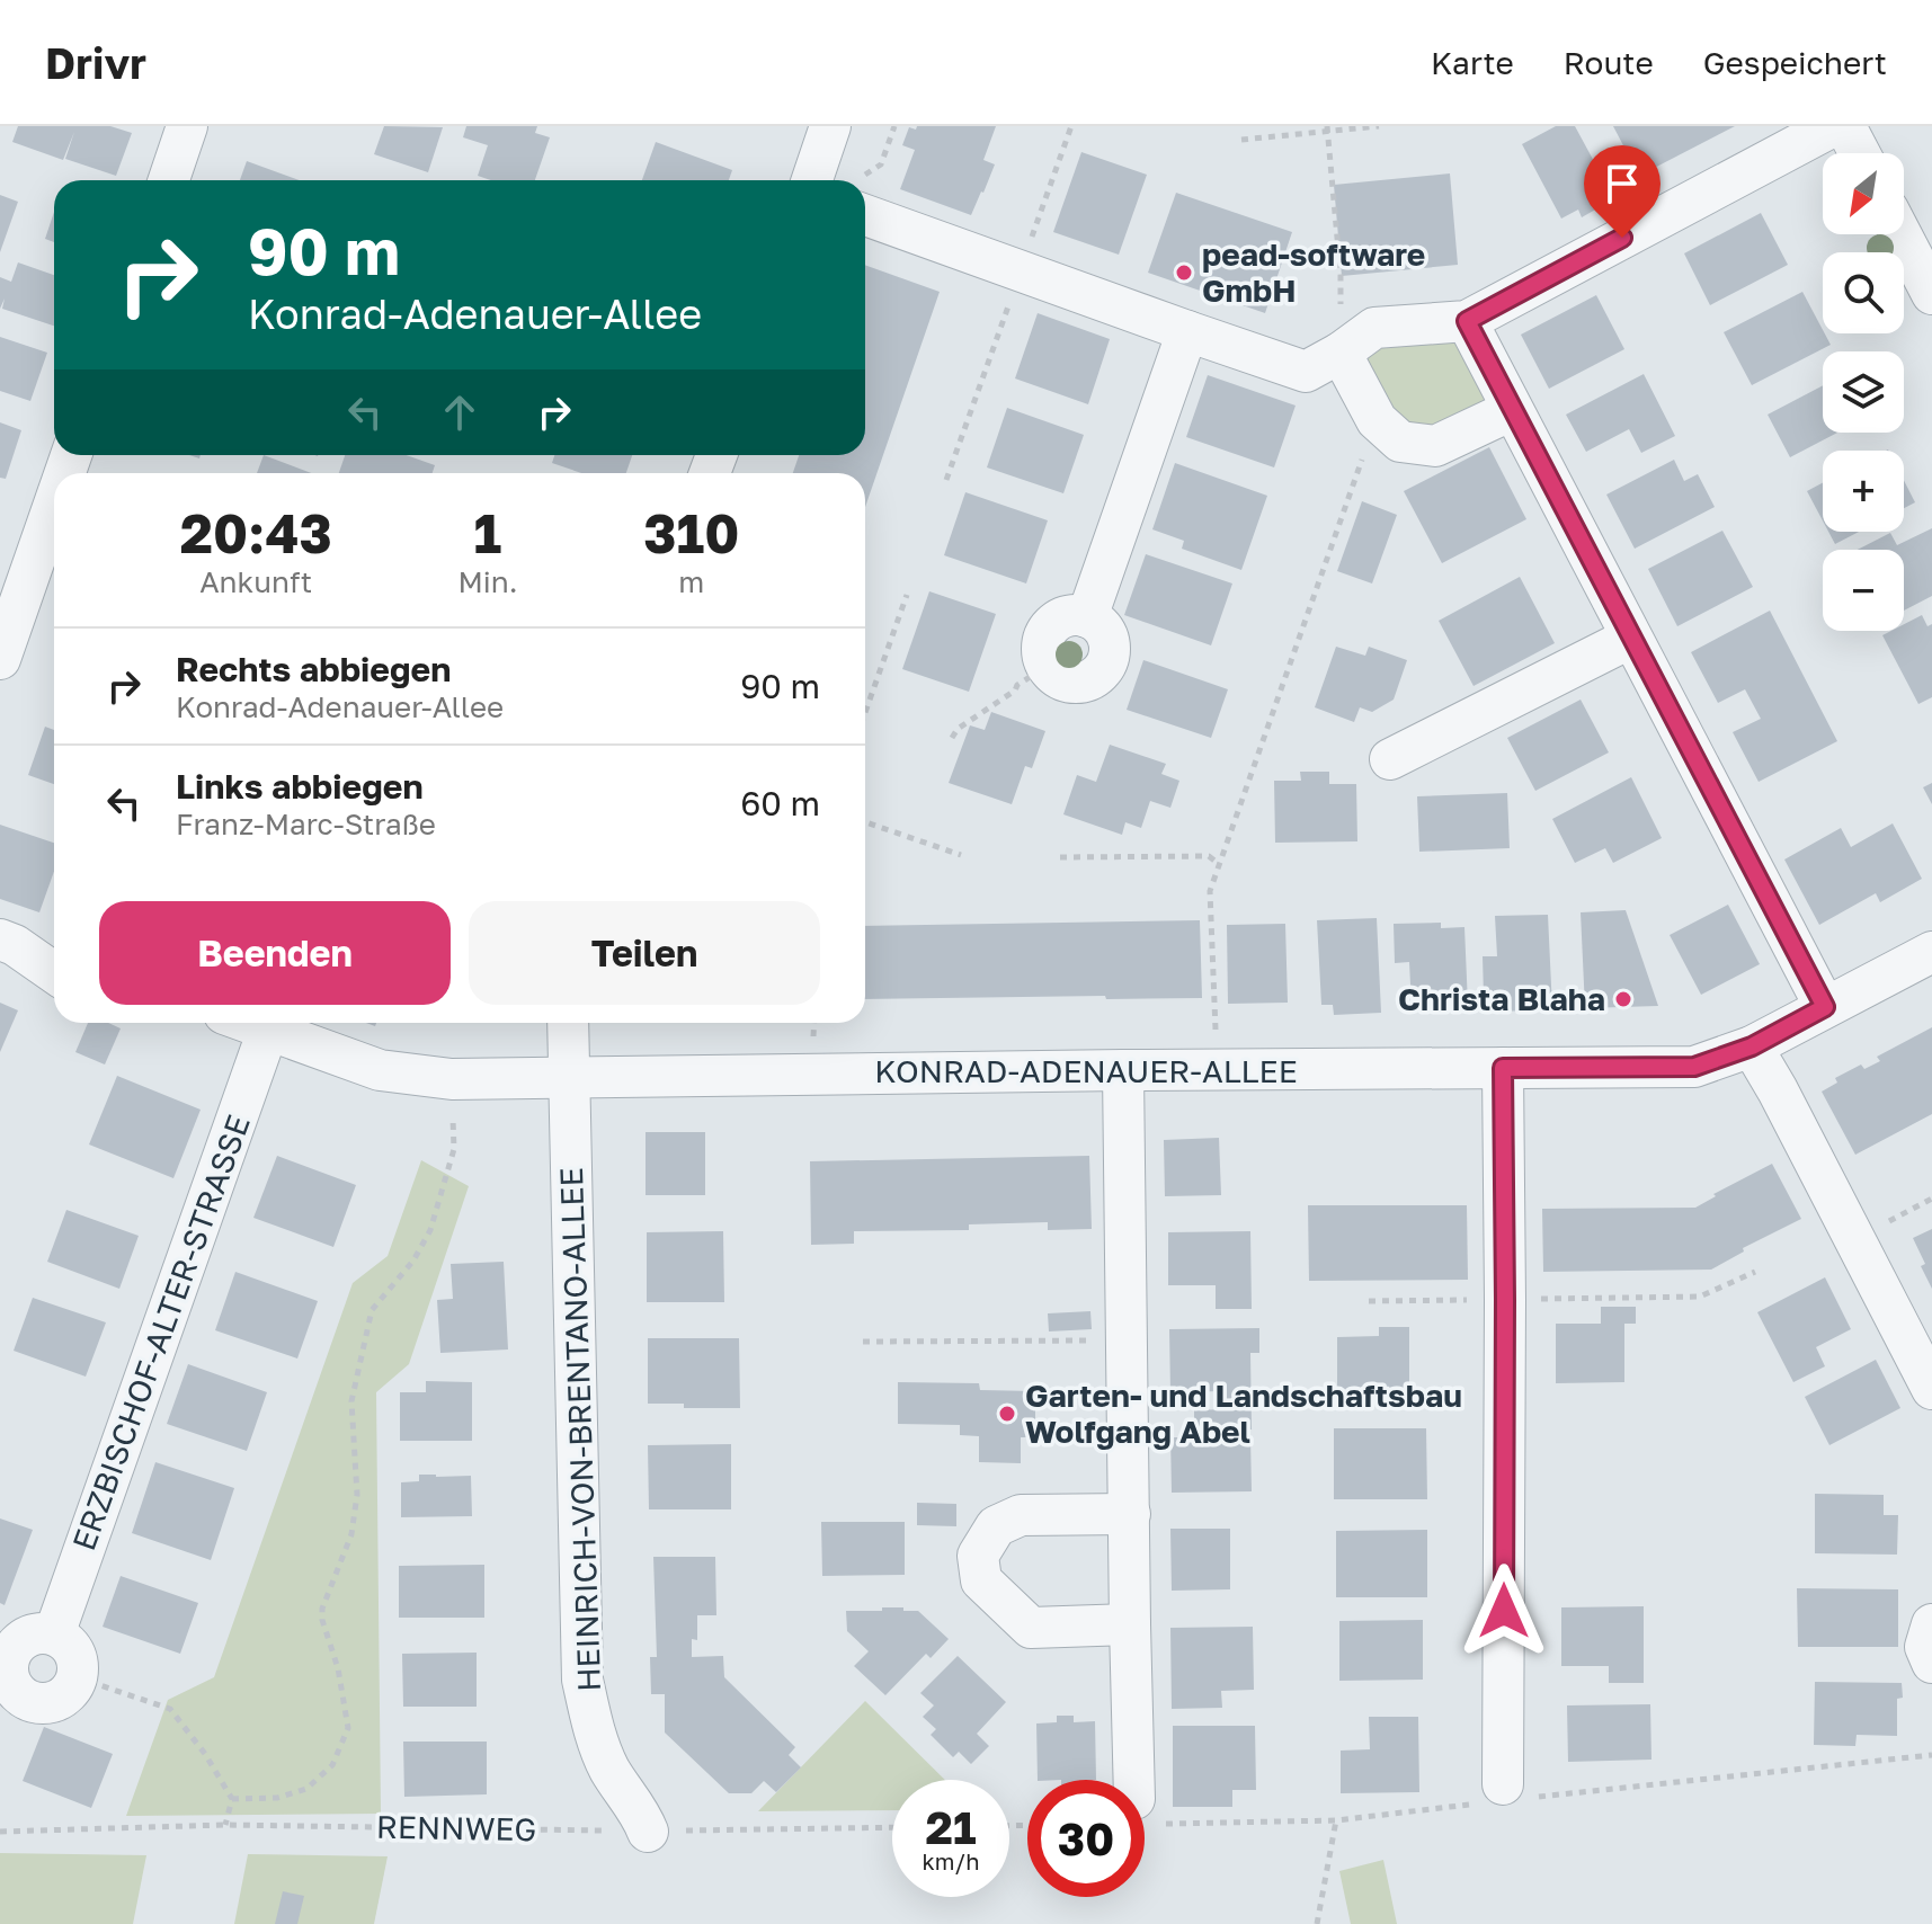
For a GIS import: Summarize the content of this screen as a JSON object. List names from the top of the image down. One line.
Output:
{"streets":{"street":["KONRAD-ADENAUER-ALLEE","ERZBISCHOF-ALTER-STRASSE","HEINRICH-VON-BRENTANO-ALLEE"],"path":["RENNWEG"]},"crossings":[["KONRAD-ADENAUER-ALLEE","ERZBISCHOF-ALTER-STRASSE"],["KONRAD-ADENAUER-ALLEE","HEINRICH-VON-BRENTANO-ALLEE"],["HEINRICH-VON-BRENTANO-ALLEE","RENNWEG"]],"places":["pead-software GmbH","Christa Blaha","Garten- und Landschaftsbau Wolfgang Abel"],"north":"bottom left","page":{"header":"Drivr","nav":["Karte","Route","Gespeichert"],"map_buttons":["+","−"],"turn":["90 m","Konrad-Adenauer-Allee"],"eta":["20:43","Ankunft","1","Min.","310","m"],"list":[{"name":"Rechts abbiegen","note":"Konrad-Adenauer-Allee","value":"90 m"},{"name":"Links abbiegen","note":"Franz-Marc-Straße","value":"60 m"}],"buttons":["Beenden","Teilen"],"speed":"21 km/h","limit":"30"}}
